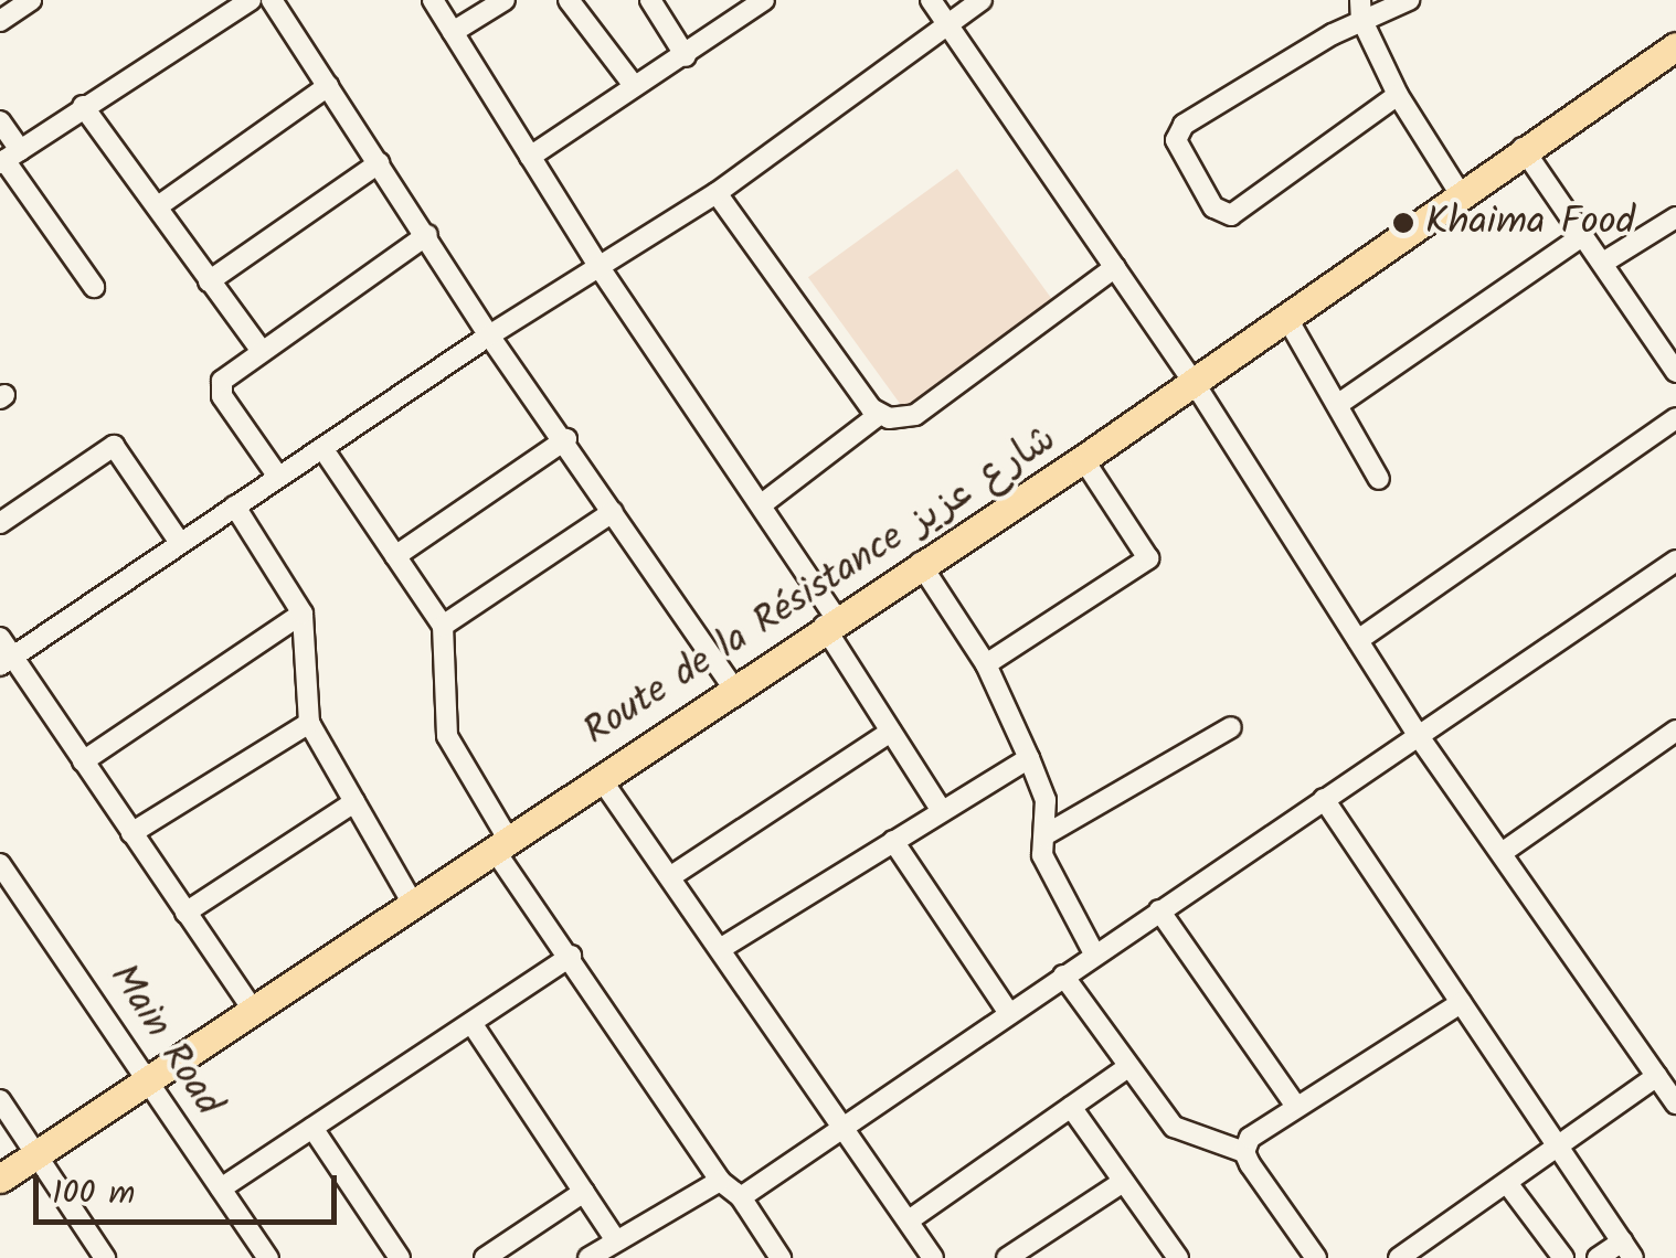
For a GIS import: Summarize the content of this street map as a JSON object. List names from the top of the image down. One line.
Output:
{"streets":{"main road":["Route de la Résistance شارع عزيز"],"street":["Main Road"]},"crossings":[["Route de la Résistance شارع عزيز","Main Road"]],"places":["Khaima Food"],"scale_bar":"100 m"}
